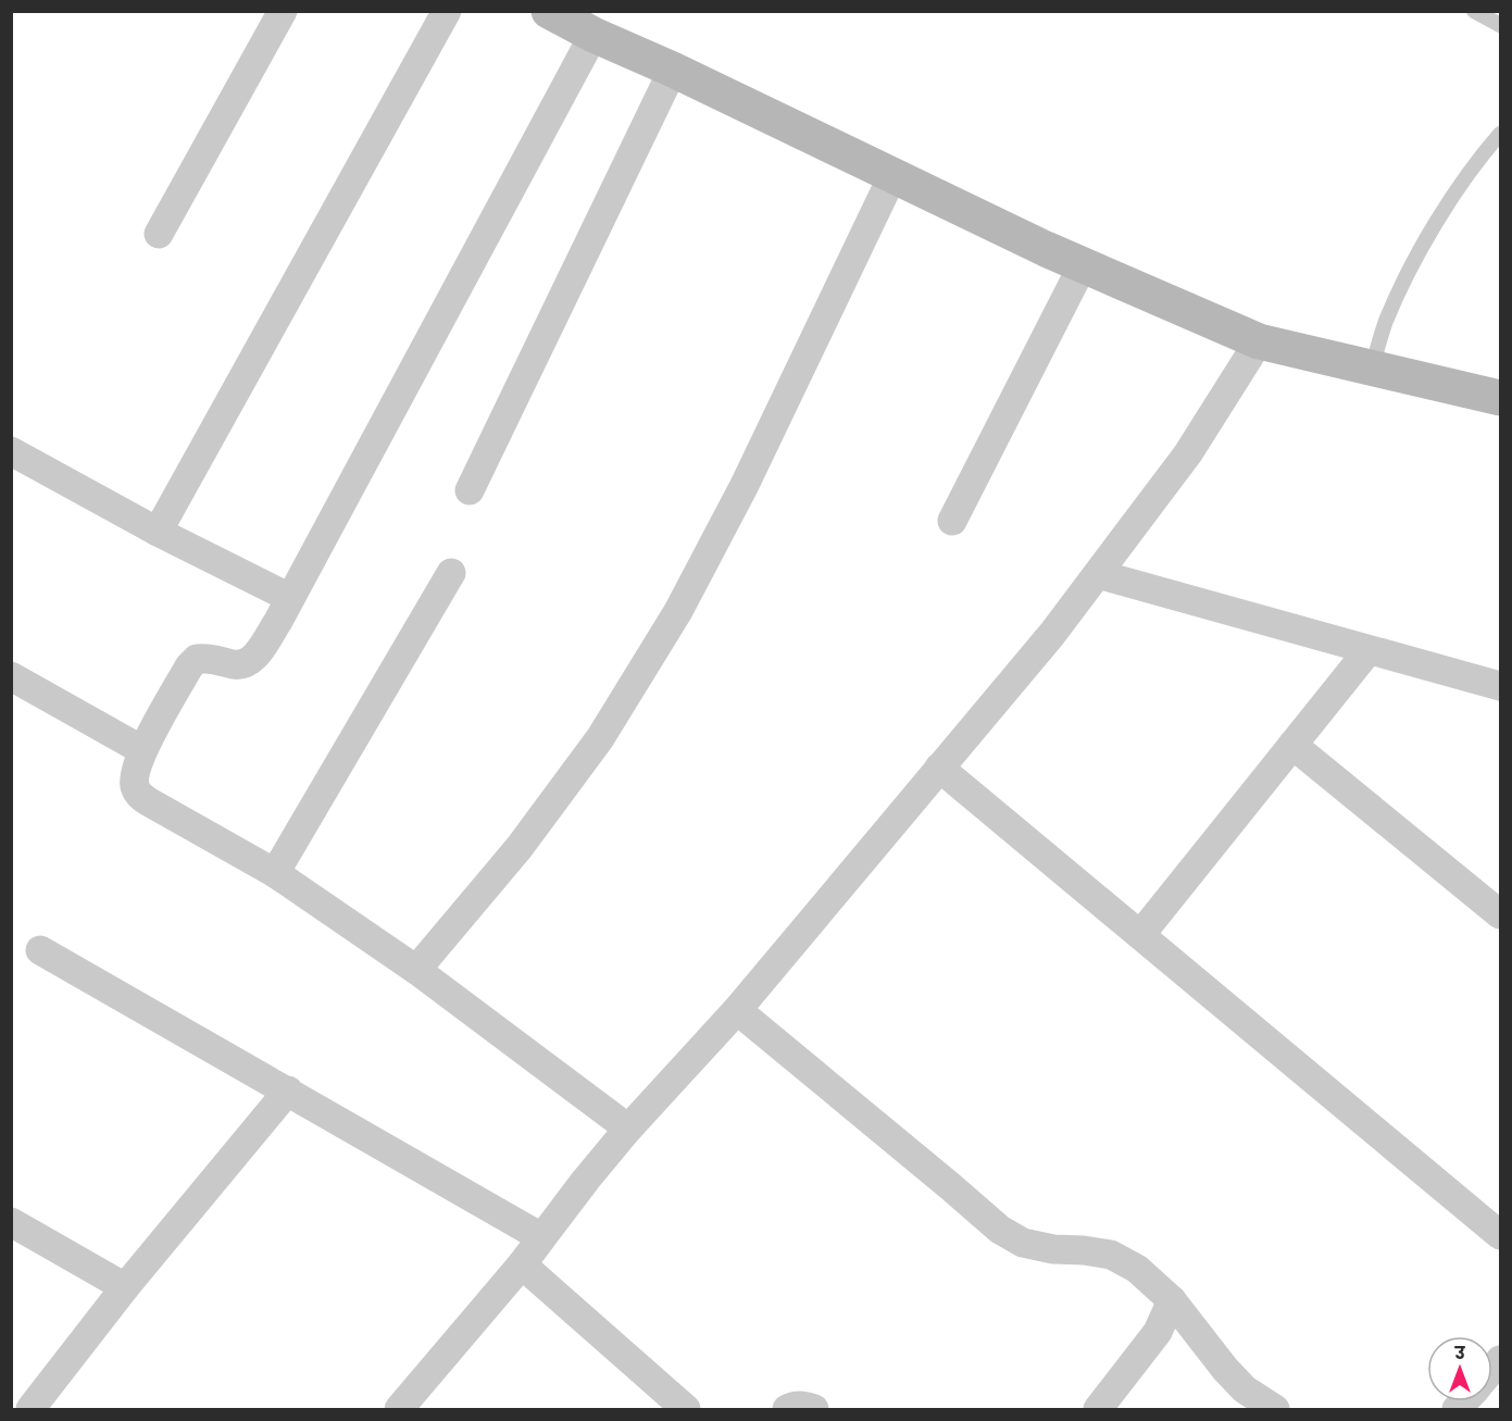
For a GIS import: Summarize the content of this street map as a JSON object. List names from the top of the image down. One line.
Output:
{"north":"top"}
